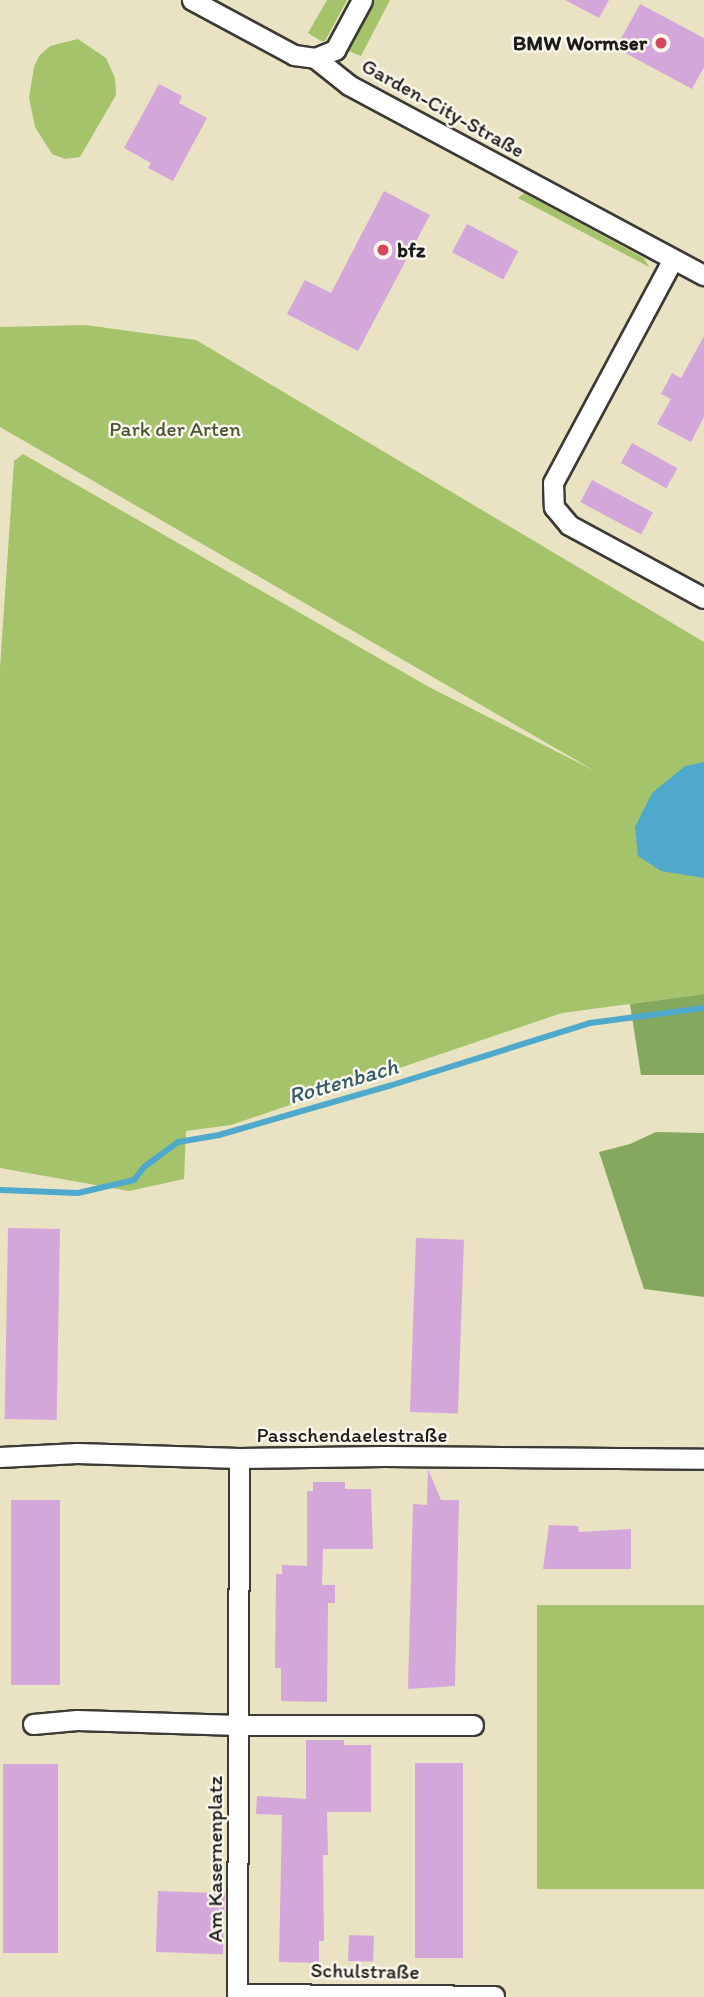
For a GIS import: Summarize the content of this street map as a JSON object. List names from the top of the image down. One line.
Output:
{"streets":{"street":["Garden-City-Straße","Passchendaelestraße","Am Kasernenplatz","Schulstraße"]},"crossings":[["Passchendaelestraße","Am Kasernenplatz"],["Am Kasernenplatz","Schulstraße"]],"water":["Rottenbach"],"parks":["Park der Arten"],"places":["BMW Wormser","bfz"]}
